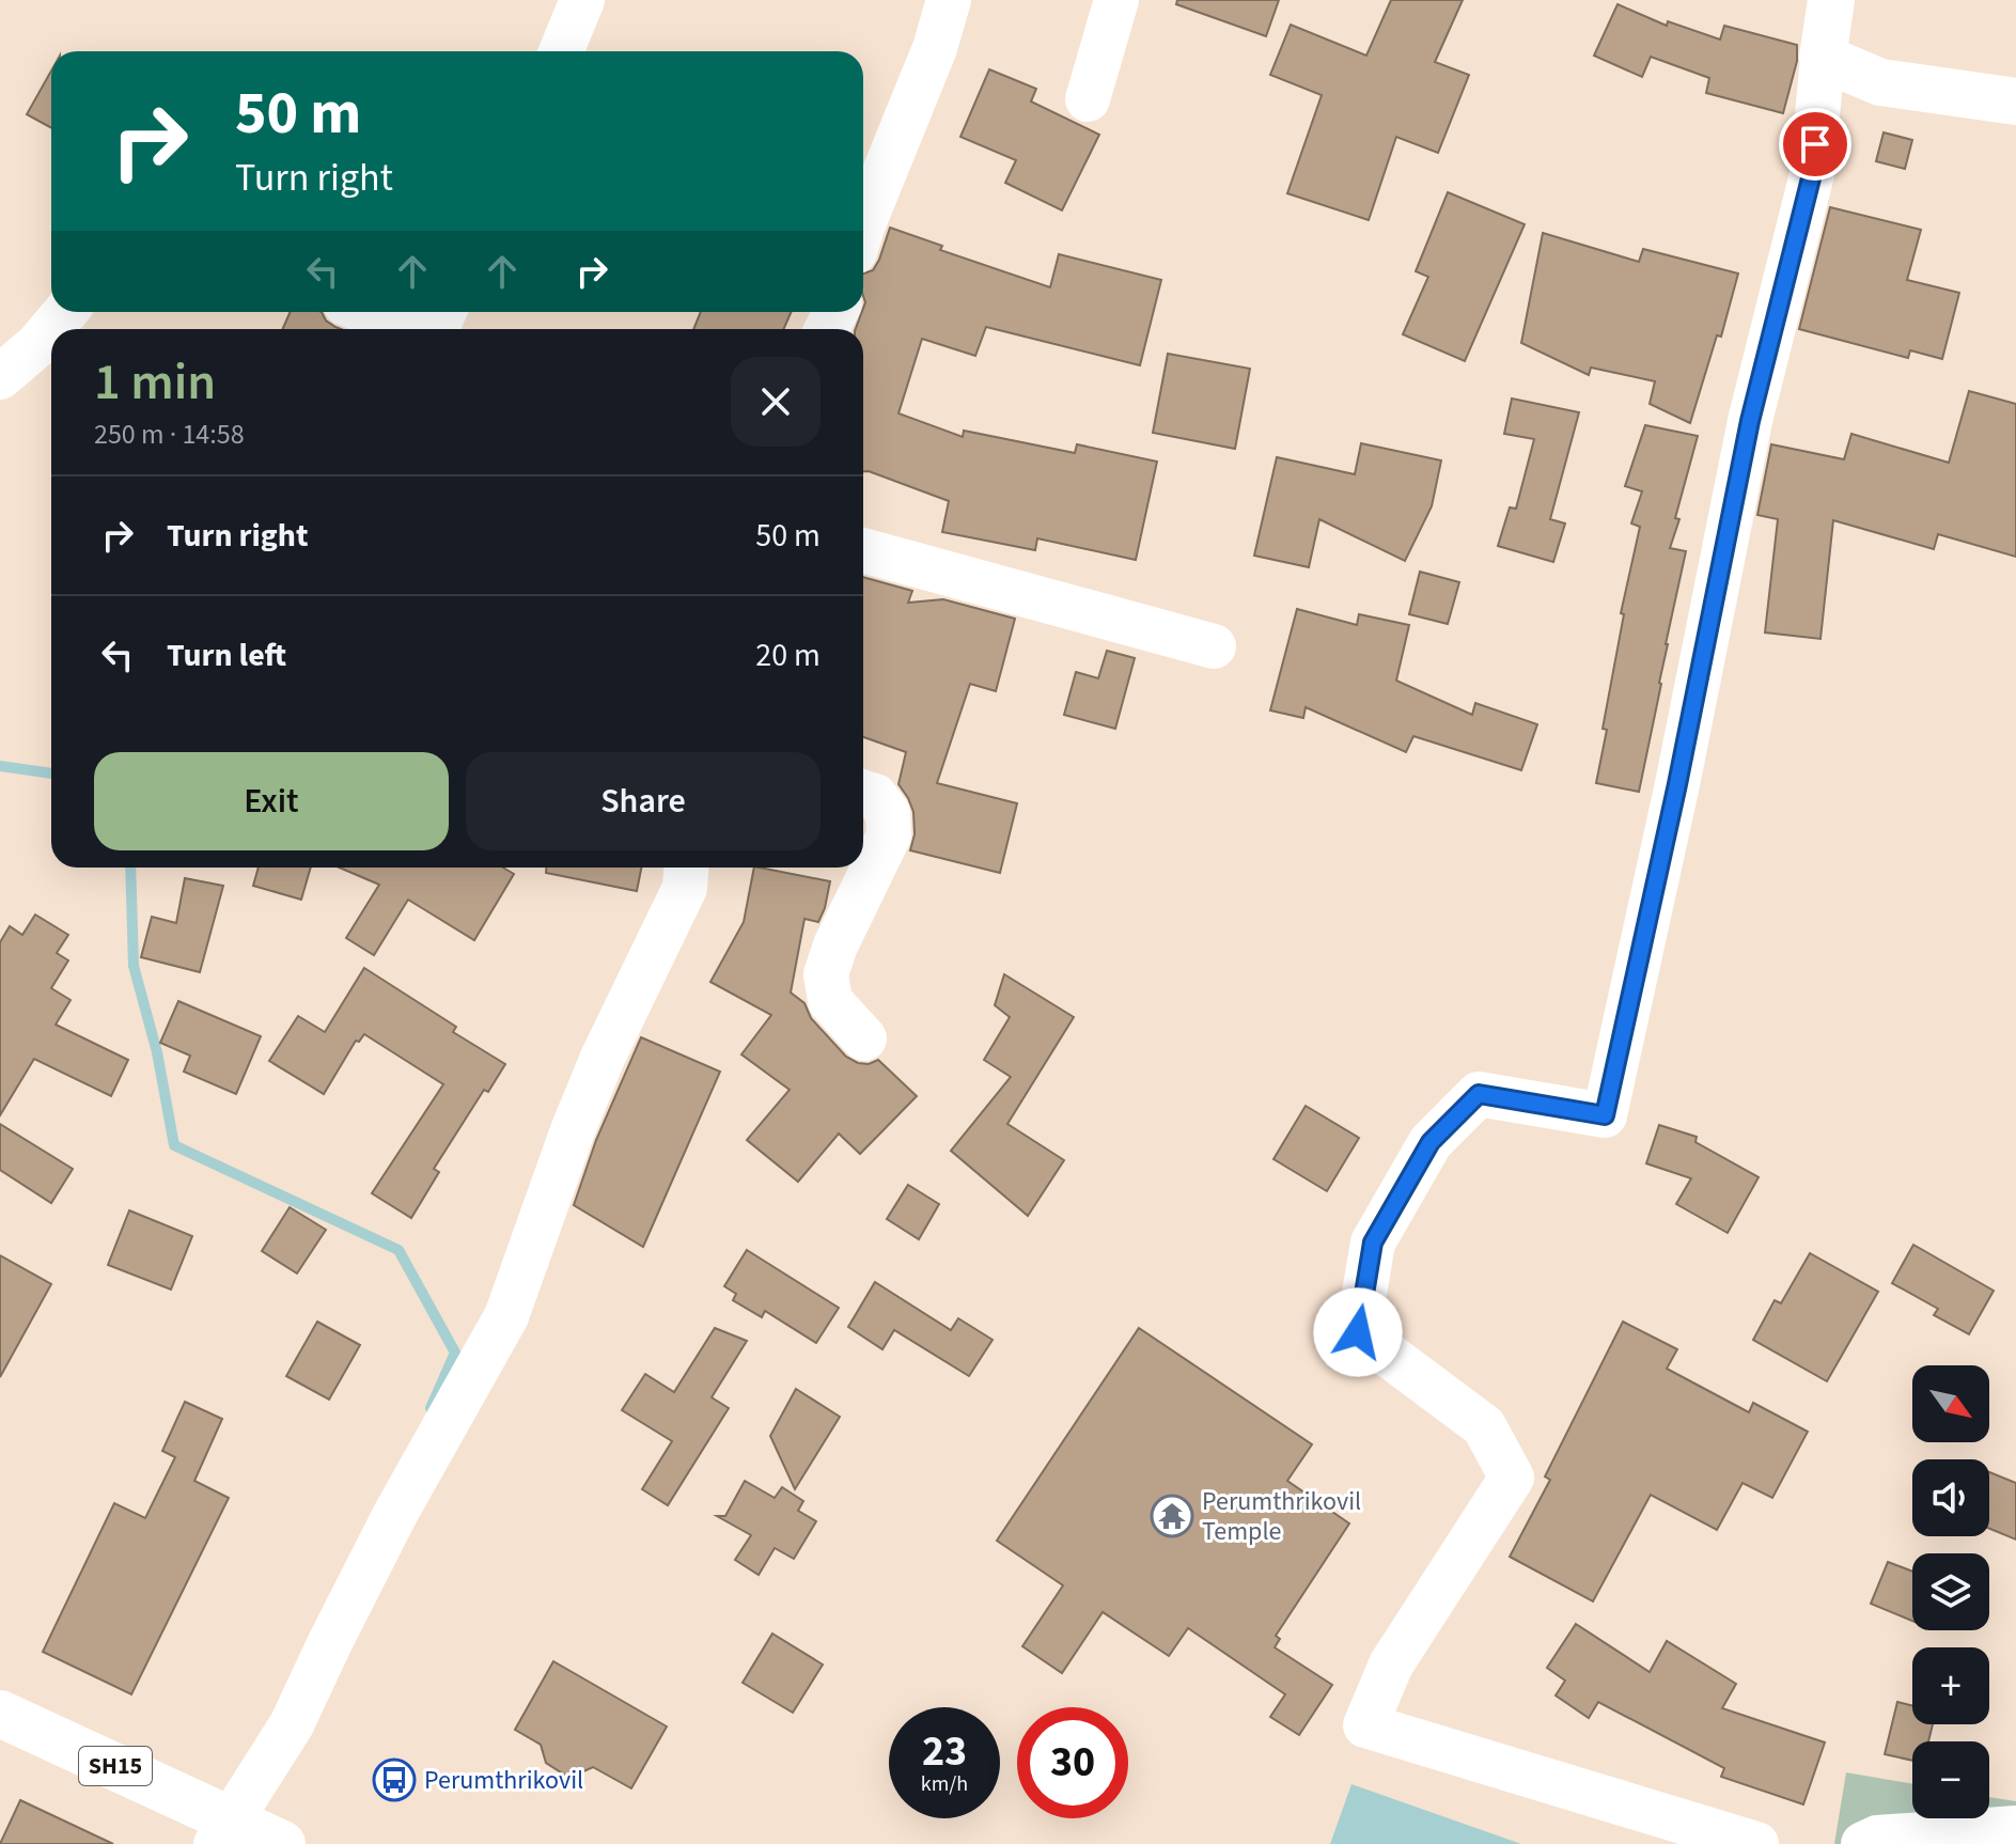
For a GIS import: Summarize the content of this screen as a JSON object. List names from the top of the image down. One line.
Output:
{"streets":{"main road":["SH15"]},"places":{"temple":["Perumthrikovil Temple"],"bus stop":["Perumthrikovil"]},"north":"bottom right","page":{"turn":["50 m","Turn right"],"heading":["1 min","250 m · 14:58"],"list":[{"name":"Turn right","value":"50 m"},{"name":"Turn left","value":"20 m"}],"buttons":["Exit","Share"],"map_buttons":["+","−"],"speed":"23 km/h","limit":"30"}}
